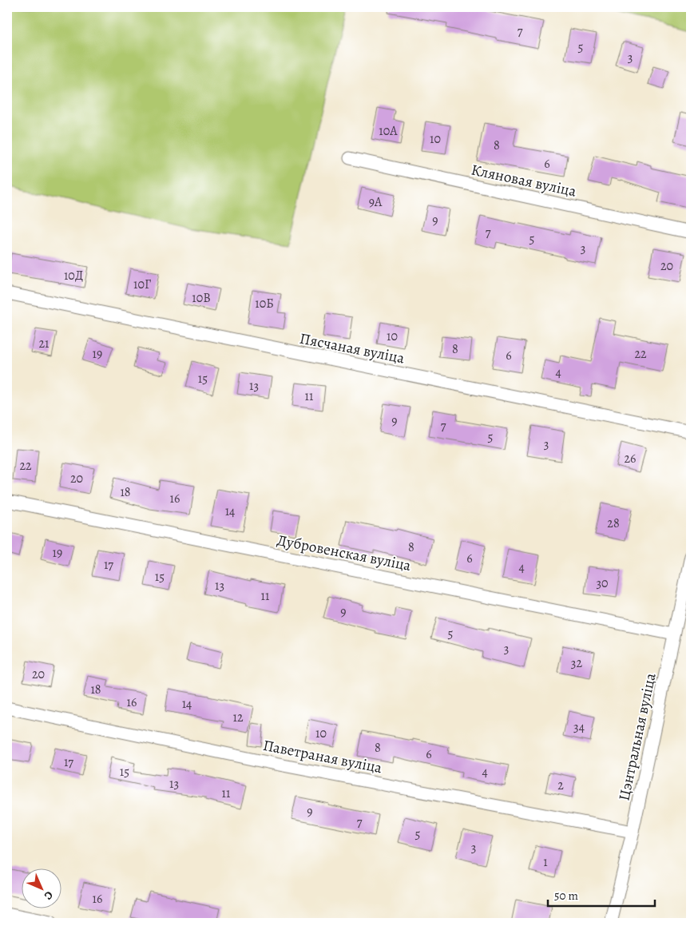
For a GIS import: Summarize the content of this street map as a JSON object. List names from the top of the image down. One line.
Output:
{"streets":{"street":["Кляновая вуліца","Пясчаная вуліца","Дубровенская вуліца","Цэнтральная вуліца","Паветраная вуліца"]},"crossings":[["Дубровенская вуліца","Цэнтральная вуліца"],["Цэнтральная вуліца","Паветраная вуліца"]],"house_numbers":["7","5","3","10А","10","8","6","9А","9","7","5","3","20","10Д","10Г","10В","10Б","10","21","8","19","22","6","4","15","13","11","9","7","5","3","26","22","20","18","16","14","28","8","19","6","17","4","15","30","13","11","9","5","3","32","20","18","16","14","12","34","10","8","6","17","15","4","13","2","11","9","7","5","3","1","16"],"scale_bar":"50 m","north":"bottom right"}
